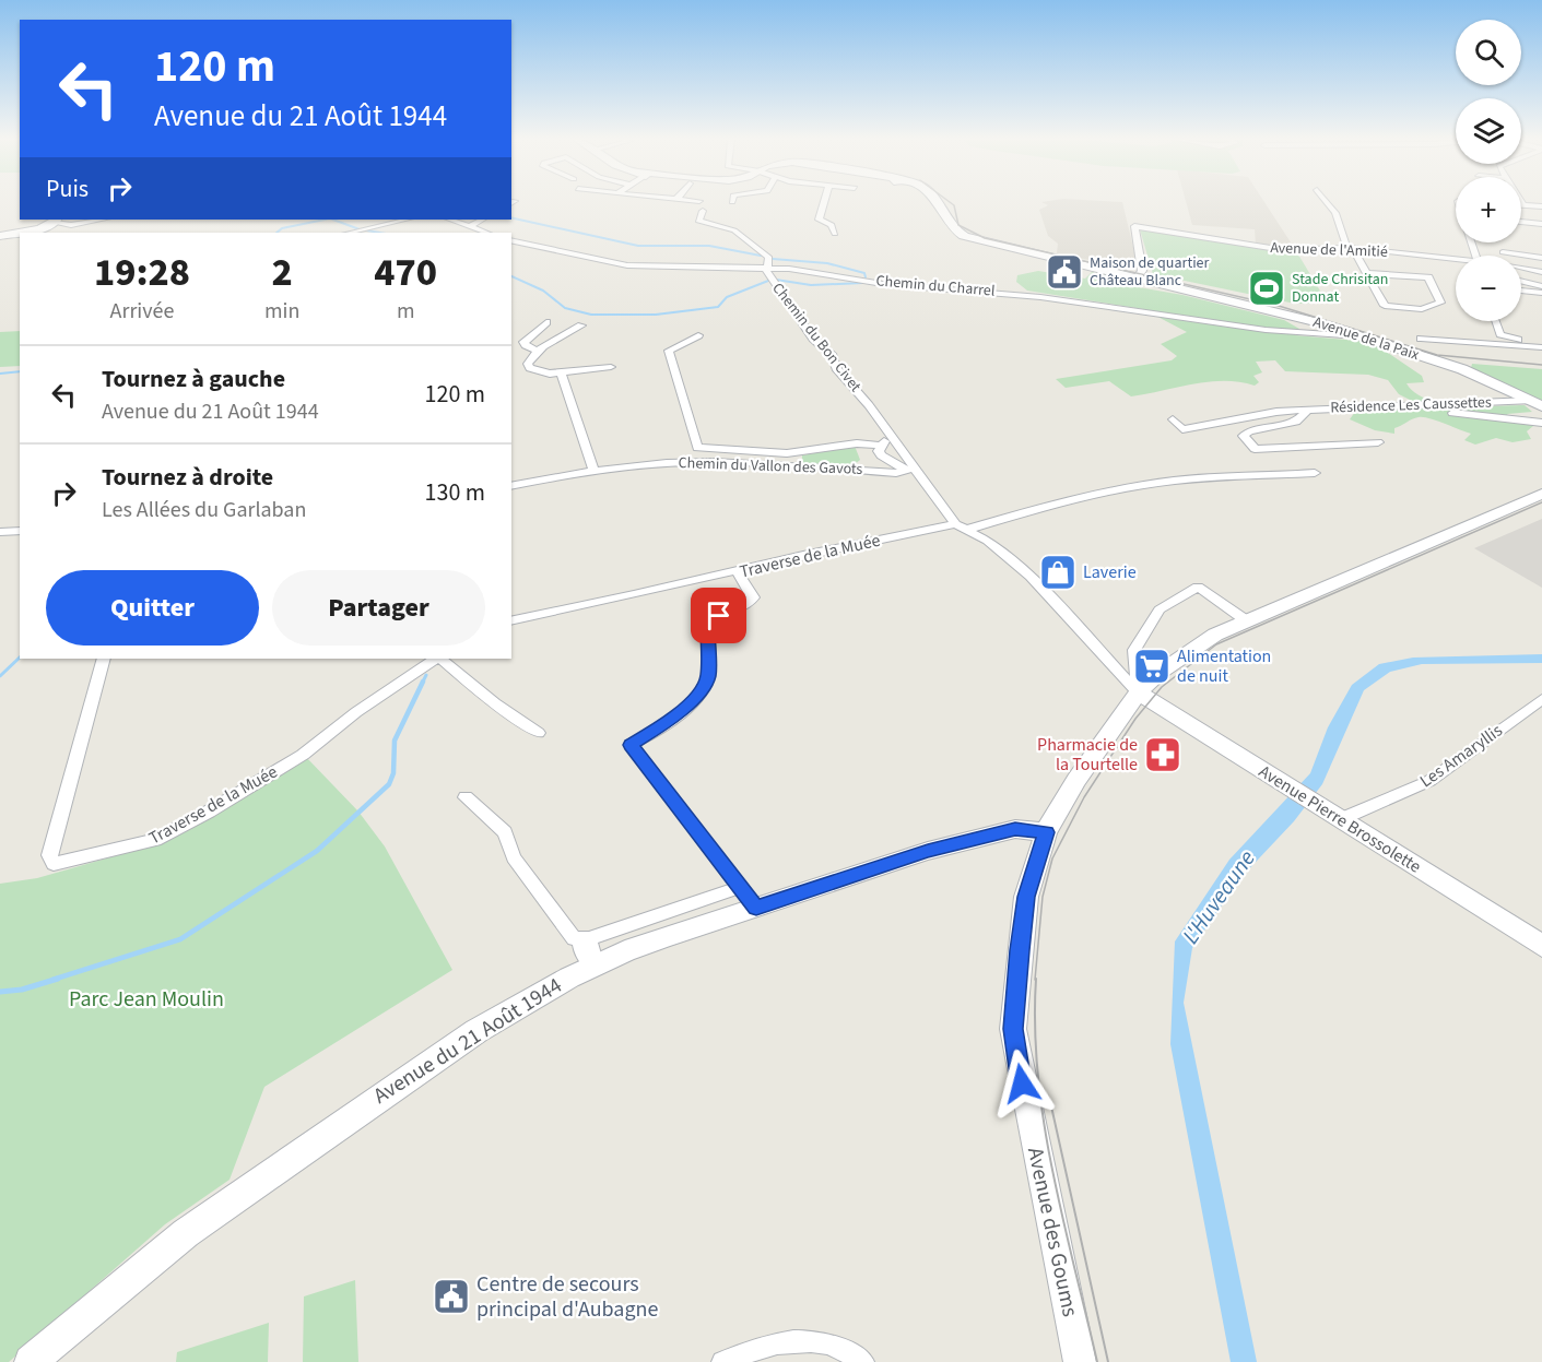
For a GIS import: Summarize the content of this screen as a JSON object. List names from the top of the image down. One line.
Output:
{"streets":{"street":["Avenue de l'Amitié","Chemin du Charrel","Chemin du Bon Civet","Avenue de la Paix","Résidence Les Caussettes","Chemin du Vallon des Gavots","Traverse de la Muée","Les Amaryllis","Avenue Pierre Brossolette","Avenue du 21 Août 1944","Avenue des Goums"]},"crossings":[["Avenue de l'Amitié","Avenue de la Paix"],["Chemin du Charrel","Chemin du Bon Civet"],["Chemin du Charrel","Avenue de la Paix"],["Chemin du Bon Civet","Chemin du Vallon des Gavots"],["Chemin du Bon Civet","Traverse de la Muée"],["Chemin du Bon Civet","Avenue Pierre Brossolette"],["Chemin du Bon Civet","Avenue des Goums"],["Avenue de la Paix","Résidence Les Caussettes"],["Les Amaryllis","Avenue Pierre Brossolette"],["Avenue Pierre Brossolette","Avenue des Goums"],["Avenue du 21 Août 1944","Avenue des Goums"]],"water":["L'Huveaune"],"parks":["Parc Jean Moulin"],"places":{"public building":["Maison de quartier Château Blanc","Centre de secours principal d'Aubagne"],"sports":["Stade Chrisitan Donnat"],"shop":["Laverie"],"supermarket":["Alimentation de nuit"],"pharmacy":["Pharmacie de la Tourtelle"]},"page":{"map_buttons":["+","−"],"turn":["120 m","Avenue du 21 Août 1944"],"then":"Puis","eta":["19:28","Arrivée","2","min","470","m"],"list":[{"name":"Tournez à gauche","note":"Avenue du 21 Août 1944","value":"120 m"},{"name":"Tournez à droite","note":"Les Allées du Garlaban","value":"130 m"}],"buttons":["Quitter","Partager"]}}
